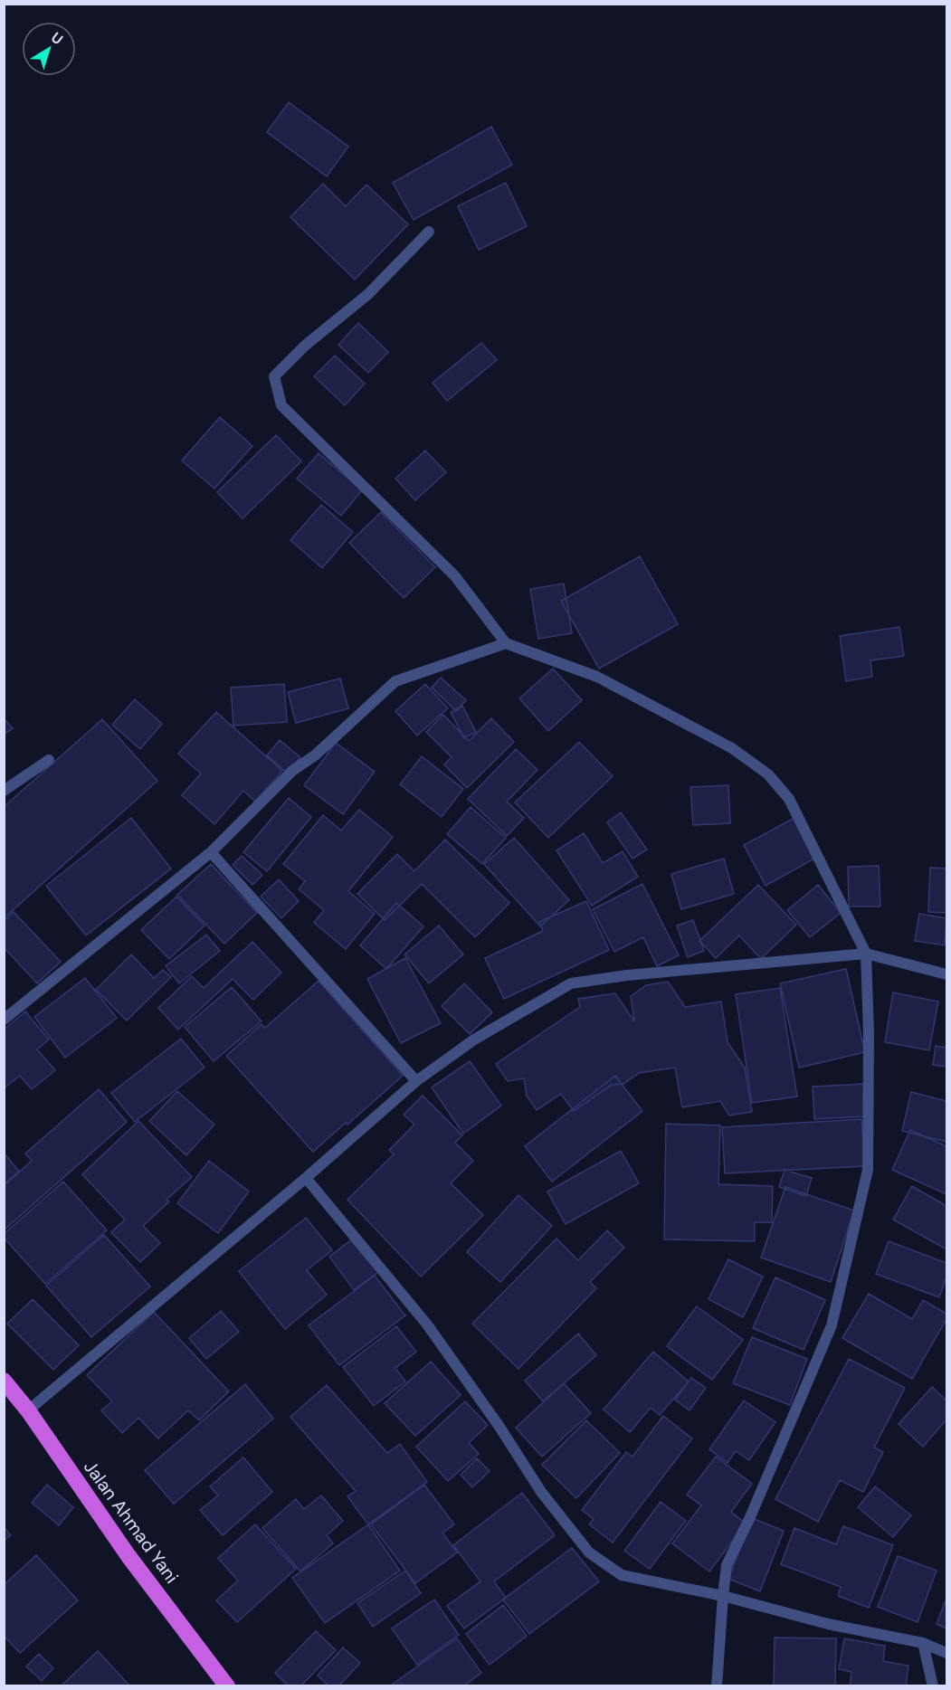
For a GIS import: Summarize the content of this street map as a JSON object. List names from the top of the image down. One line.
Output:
{"streets":{"highway":["Jalan Ahmad Yani"]},"north":"top right"}
